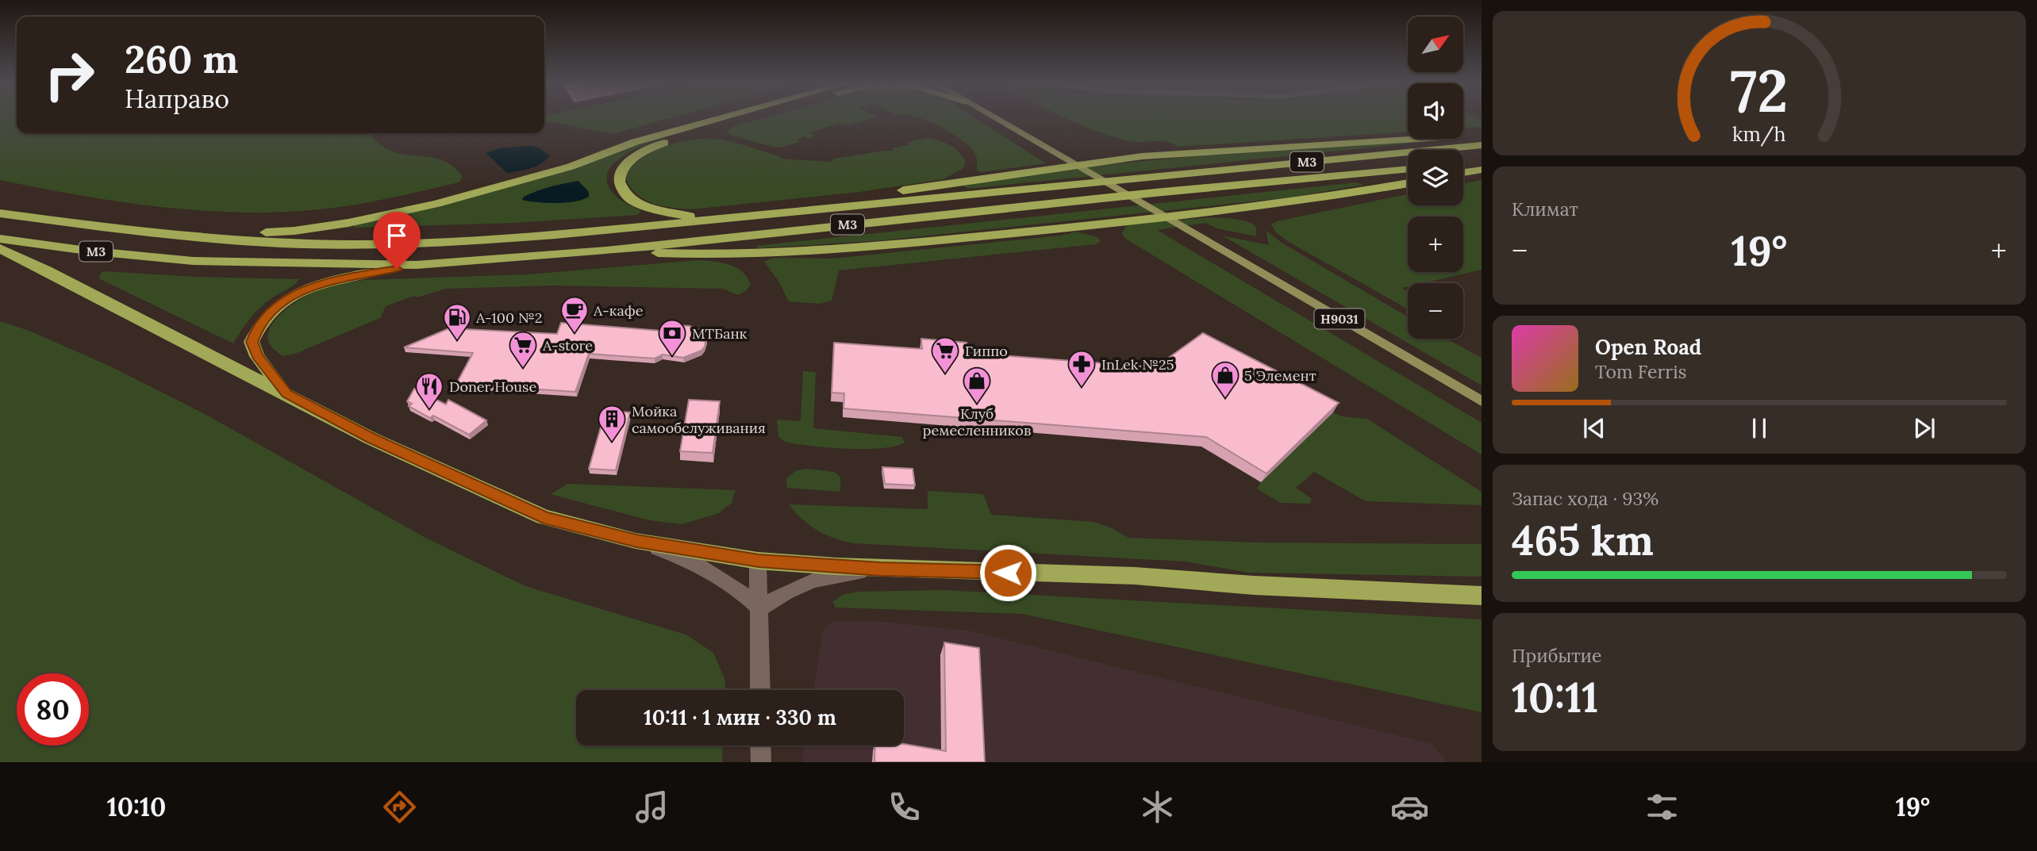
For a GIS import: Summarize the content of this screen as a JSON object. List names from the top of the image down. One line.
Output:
{"streets":{"highway":["М3"],"main road":["Н9031"]},"places":{"cafe":["А-кафе"],"fuel station":["А-100 №2"],"bank":["МТБанк"],"supermarket":["A-store","Гиппо"],"pharmacy":["InLek №25"],"shop":["5 Элемент","Клуб ремесленников"],"restaurant":["Doner House"],"building":["Мойка самообслуживания"]},"north":"top right","page":{"map_buttons":["+","−"],"turn":["260 m","Направо"],"tile":["Климат",["Запас хода · 93%","465 km"],["Прибытие","10:11"]],"heat":["−","19°","+"],"song":["Open Road","Tom Ferris"],"limit":"80","trip":"10:11 · 1 мин · 330 m","tabs":["10:10","19°"],"gauge":["72","km/h"]}}
